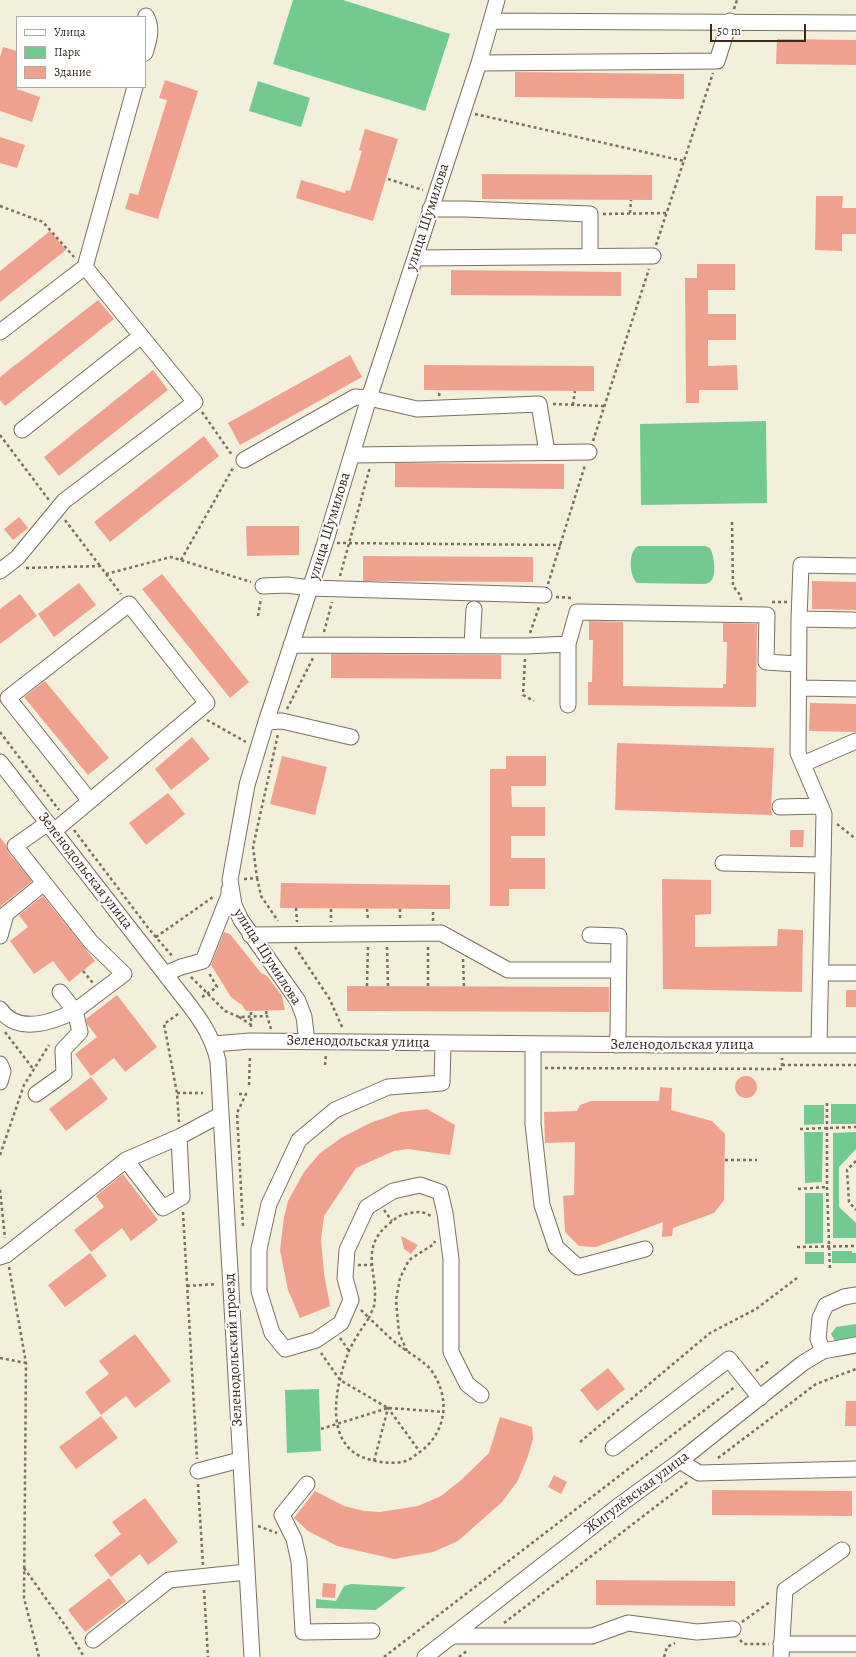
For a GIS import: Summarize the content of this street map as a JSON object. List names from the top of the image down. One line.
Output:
{"streets":{"street":["улица Шумилова","Зеленодольская улица","Зеленодольский проезд","Жигулёвская улица"]},"crossings":[["улица Шумилова","Зеленодольская улица"],["Зеленодольская улица","Зеленодольский проезд"]],"legend":["Улица","Парк","Здание"],"scale_bar":"50 m"}
